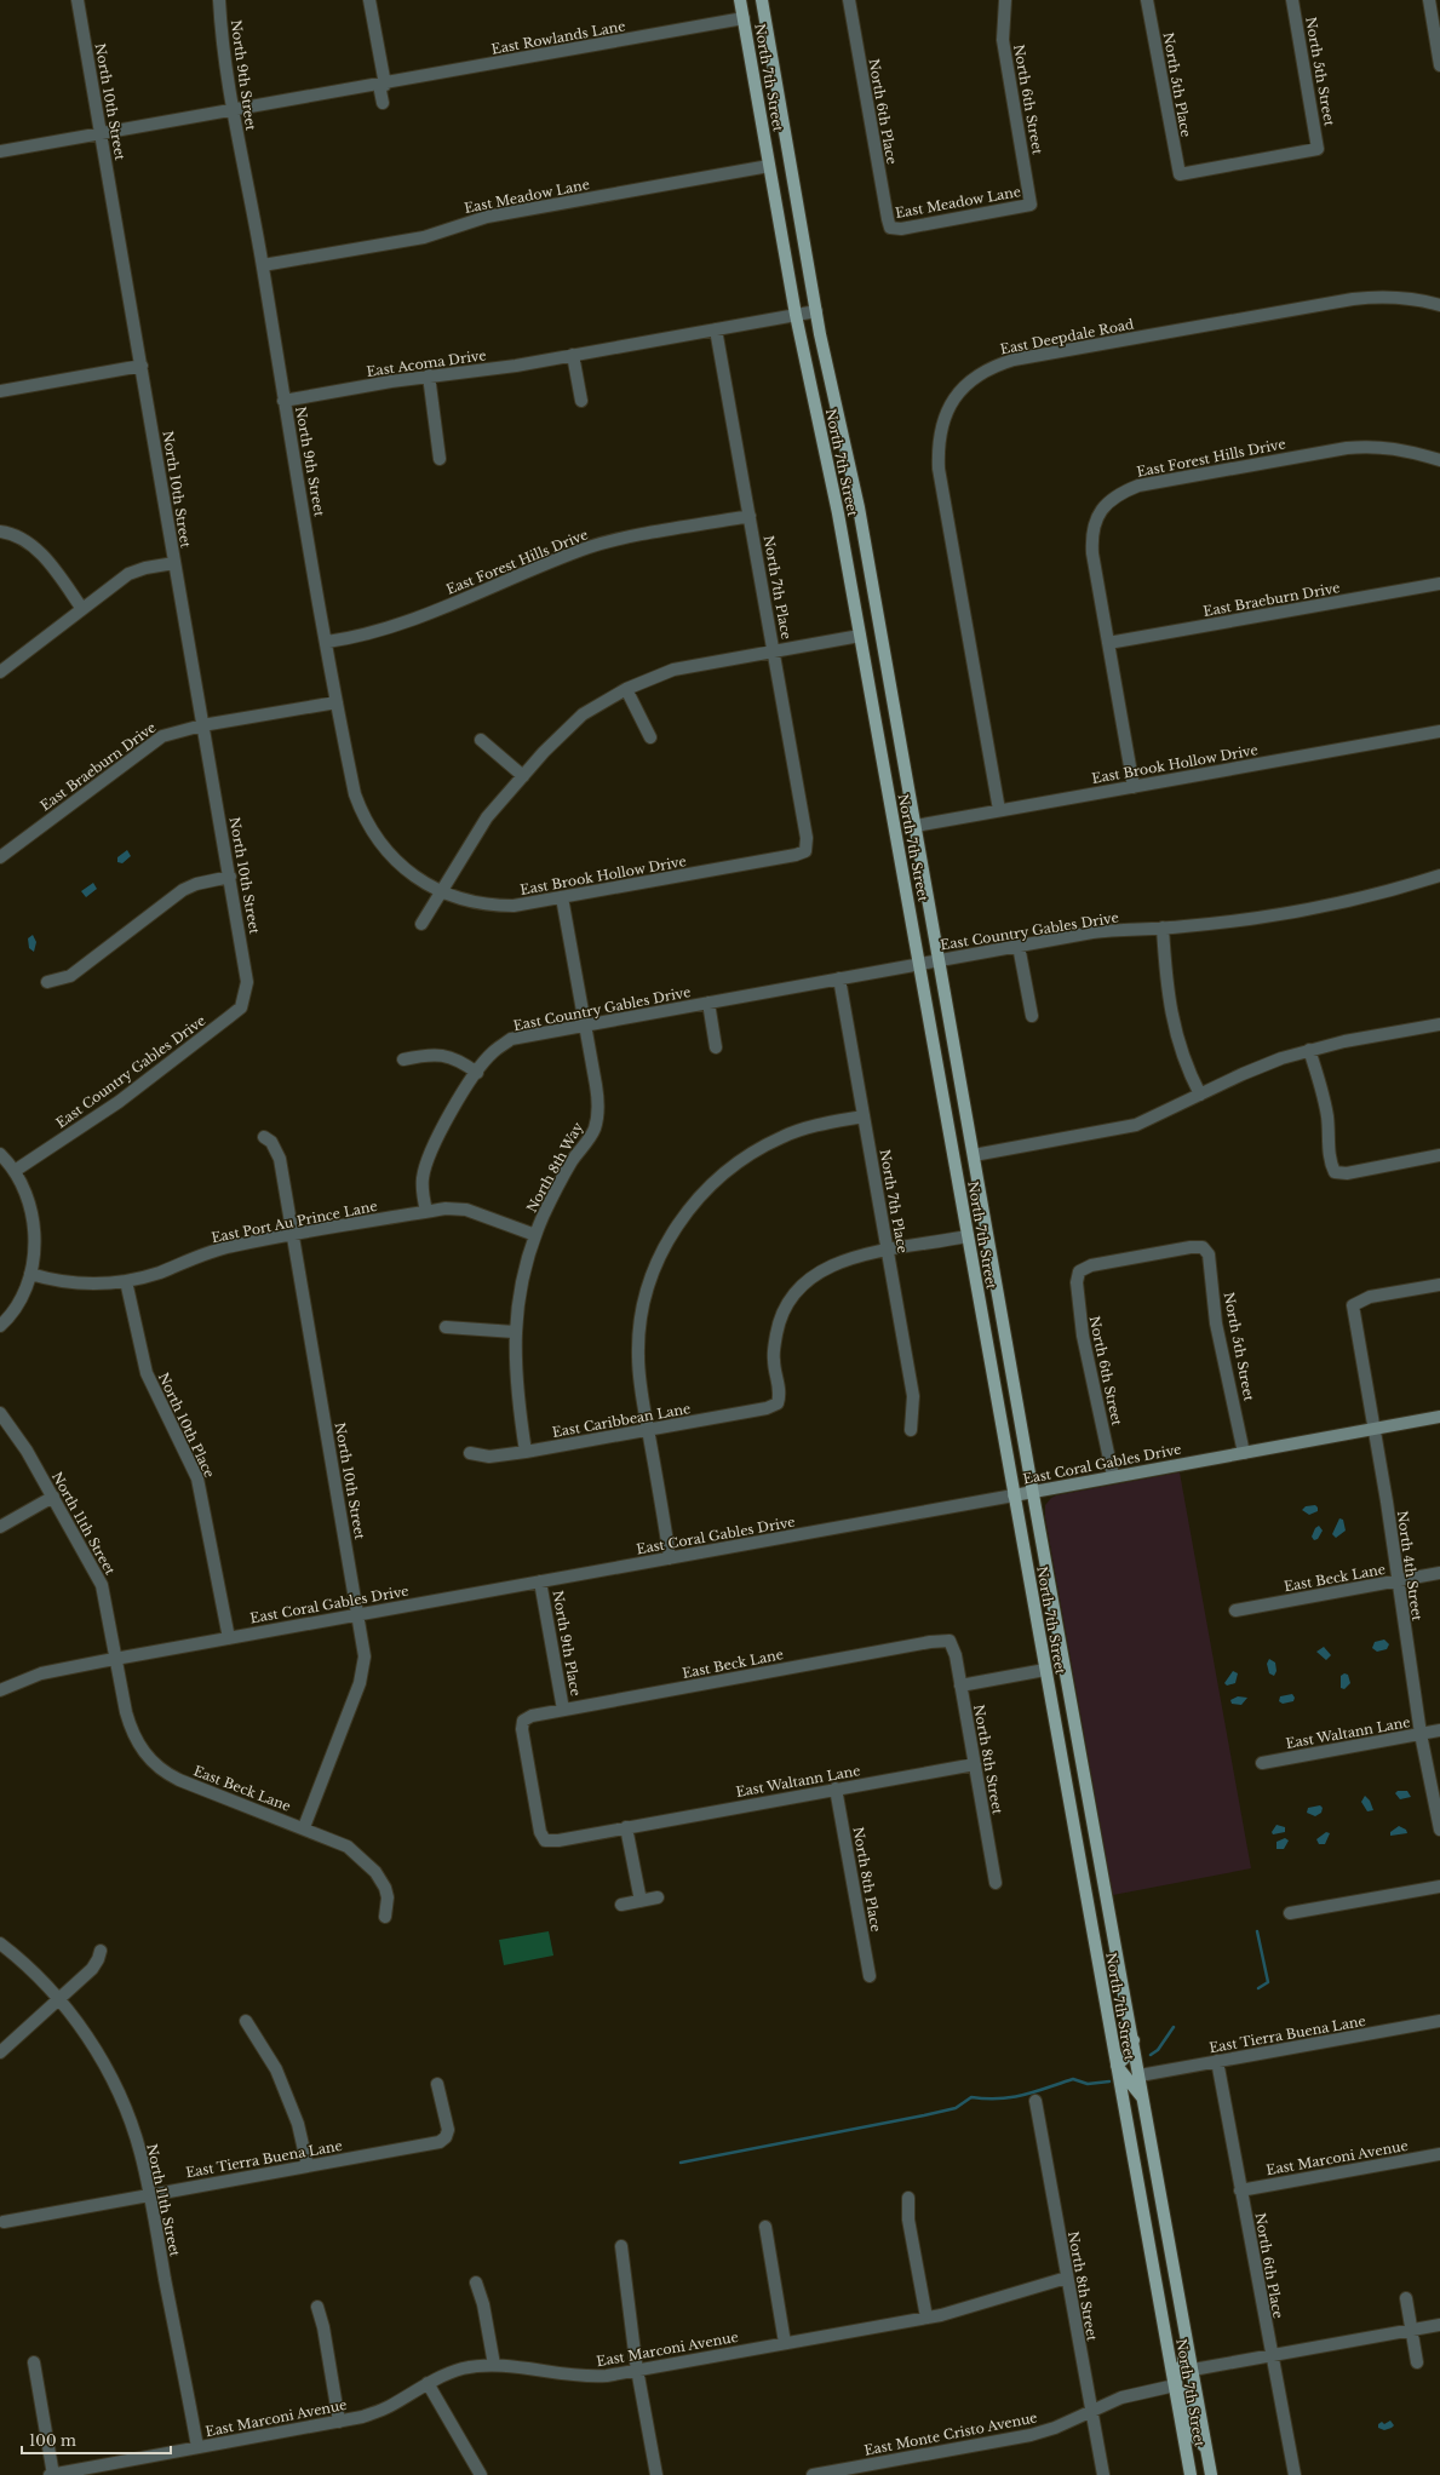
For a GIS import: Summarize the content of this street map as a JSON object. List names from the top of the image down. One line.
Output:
{"streets":{"main road":["North 7th Street"],"street":["East Rowlands Lane","North 5th Street","North 9th Street","North 5th Place","North 6th Street","North 10th Street","North 6th Place","East Meadow Lane","East Deepdale Road","East Acoma Drive","East Forest Hills Drive","North 7th Place","East Braeburn Drive","East Brook Hollow Drive","East Country Gables Drive","North 8th Way","East Port Au Prince Lane","East Caribbean Lane","North 10th Place","East Coral Gables Drive","North 11th Street","North 4th Street","East Beck Lane","North 9th Place","East Waltann Lane","North 8th Street","North 8th Place","East Tierra Buena Lane","East Marconi Avenue","East Monte Cristo Avenue"]},"crossings":[["East Rowlands Lane","North 9th Street"],["East Rowlands Lane","North 7th Street"],["East Rowlands Lane","North 10th Street"],["North 5th Street","North 5th Place"],["North 5th Street","North 6th Street"],["North 5th Street","East Coral Gables Drive"],["North 9th Street","East Meadow Lane"],["North 9th Street","East Acoma Drive"],["North 9th Street","East Forest Hills Drive"],["North 9th Street","East Braeburn Drive"],["North 9th Street","East Brook Hollow Drive"],["North 7th Street","East Meadow Lane"],["North 7th Street","East Acoma Drive"],["North 7th Street","East Brook Hollow Drive"],["North 7th Street","East Country Gables Drive"],["North 7th Street","East Coral Gables Drive"],["North 7th Street","East Tierra Buena Lane"],["North 7th Street","East Monte Cristo Avenue"],["North 6th Street","East Meadow Lane"],["North 6th Street","East Coral Gables Drive"],["North 10th Street","East Braeburn Drive"],["North 10th Street","East Country Gables Drive"],["North 10th Street","East Port Au Prince Lane"],["North 10th Street","East Coral Gables Drive"],["North 10th Street","East Beck Lane"],["North 6th Place","East Meadow Lane"],["North 6th Place","East Tierra Buena Lane"],["North 6th Place","East Marconi Avenue"],["East Deepdale Road","East Brook Hollow Drive"],["East Acoma Drive","North 7th Place"],["East Forest Hills Drive","North 7th Place"],["East Forest Hills Drive","East Braeburn Drive"],["East Forest Hills Drive","East Brook Hollow Drive"],["North 7th Place","East Brook Hollow Drive"],["North 7th Place","East Country Gables Drive"],["North 7th Place","East Caribbean Lane"],["East Brook Hollow Drive","North 8th Way"],["East Country Gables Drive","North 8th Way"],["North 8th Way","East Port Au Prince Lane"],["North 8th Way","East Caribbean Lane"],["East Port Au Prince Lane","North 10th Place"],["North 10th Place","East Coral Gables Drive"],["East Coral Gables Drive","North 11th Street"],["East Coral Gables Drive","North 4th Street"],["East Coral Gables Drive","East Beck Lane"],["East Coral Gables Drive","North 9th Place"],["North 11th Street","East Beck Lane"],["North 11th Street","East Tierra Buena Lane"],["North 11th Street","East Marconi Avenue"],["North 4th Street","East Beck Lane"],["North 4th Street","East Waltann Lane"],["East Beck Lane","North 9th Place"],["East Beck Lane","East Waltann Lane"],["East Beck Lane","North 8th Street"],["East Waltann Lane","North 8th Street"],["East Waltann Lane","North 8th Place"],["North 8th Street","East Marconi Avenue"],["North 8th Street","East Monte Cristo Avenue"]],"scale_bar":"100 m"}
